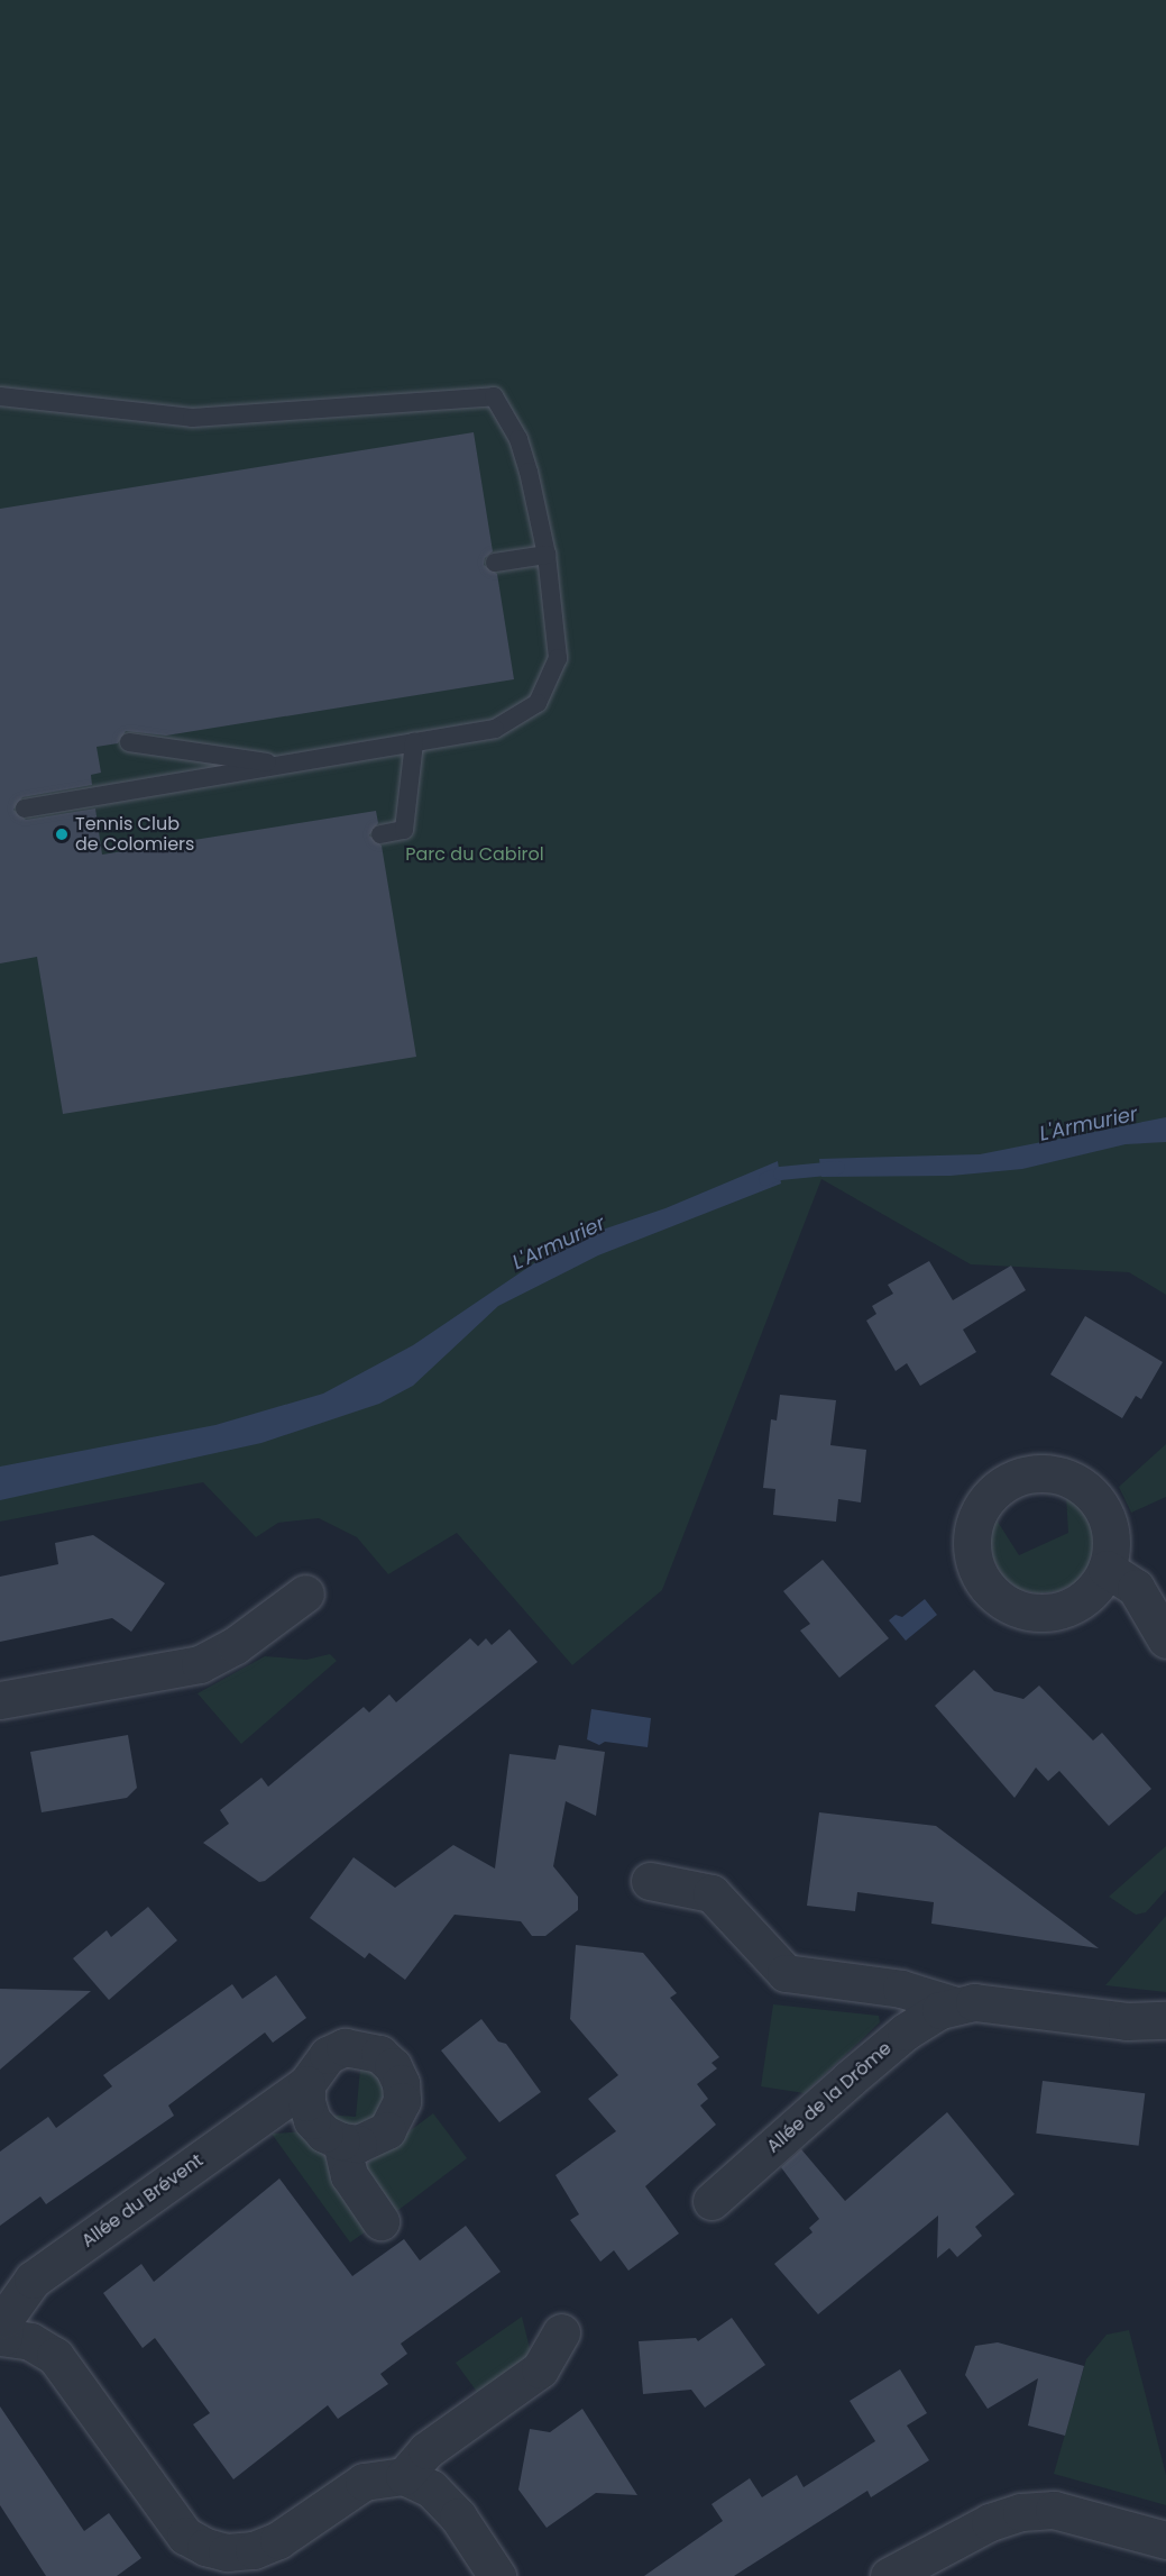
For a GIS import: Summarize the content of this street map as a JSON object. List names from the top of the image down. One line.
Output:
{"streets":{"street":["Allée de la Drôme","Allée du Brévent"]},"water":["L'Armurier"],"parks":["Parc du Cabirol"],"places":["Tennis Club de Colomiers"]}
